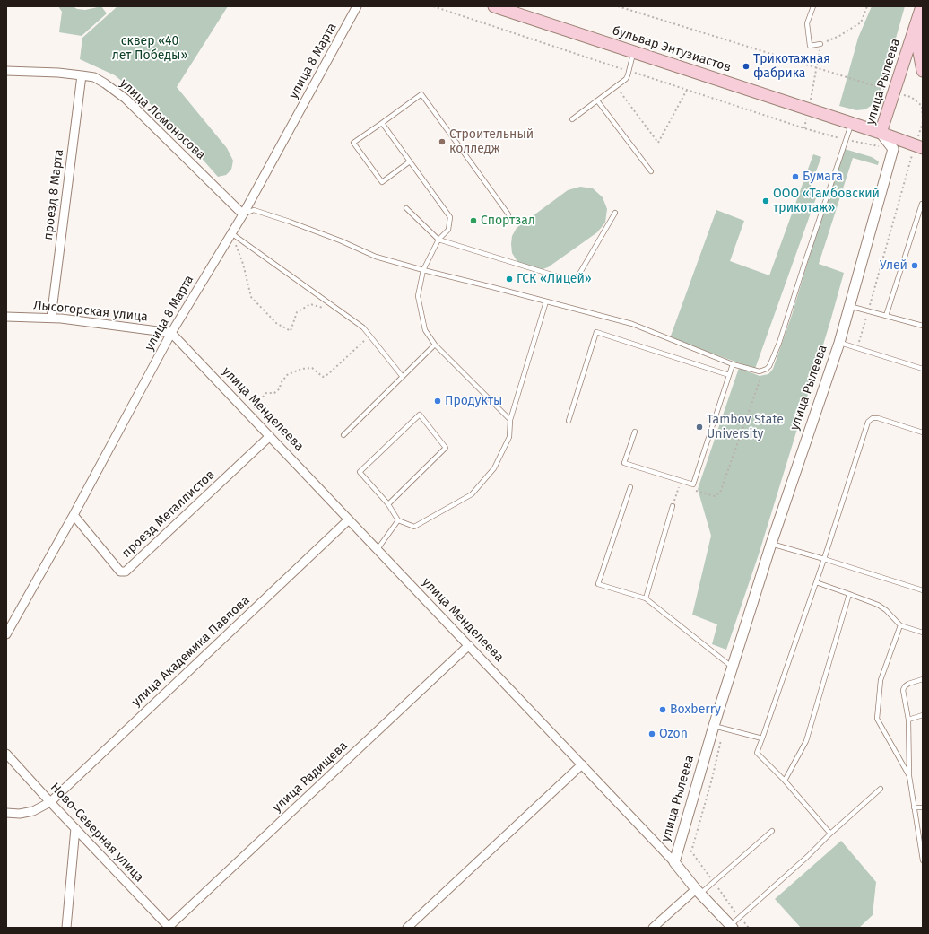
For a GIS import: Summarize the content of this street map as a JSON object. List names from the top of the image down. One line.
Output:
{"streets":{"main road":["бульвар Энтузиастов","улица Рылеева"],"street":["улица 8 Марта","улица Ломоносова","проезд 8 Марта","Лысогорская улица","улица Менделеева","проезд Металлистов","улица Академика Павлова","улица Радищева","Ново-Северная улица"]},"crossings":[["бульвар Энтузиастов","улица Рылеева"],["улица 8 Марта","улица Ломоносова"],["улица 8 Марта","Лысогорская улица"],["улица 8 Марта","улица Менделеева"],["улица 8 Марта","проезд Металлистов"],["улица Рылеева","улица Менделеева"],["улица Ломоносова","проезд 8 Марта"],["проезд 8 Марта","Лысогорская улица"],["Лысогорская улица","улица Менделеева"],["улица Менделеева","проезд Металлистов"],["улица Менделеева","улица Академика Павлова"],["улица Менделеева","улица Радищева"],["улица Академика Павлова","Ново-Северная улица"],["улица Радищева","Ново-Северная улица"]],"parks":["cквер «40 лет Победы»"],"places":["Трикотажная фабрика","Строительный колледж","Бумага","ООО «Тамбовский трикотаж»","Спортзал","Улей","ГСК «Лицей»","Продукты","Tambov State University","Boxberry","Ozon"]}
